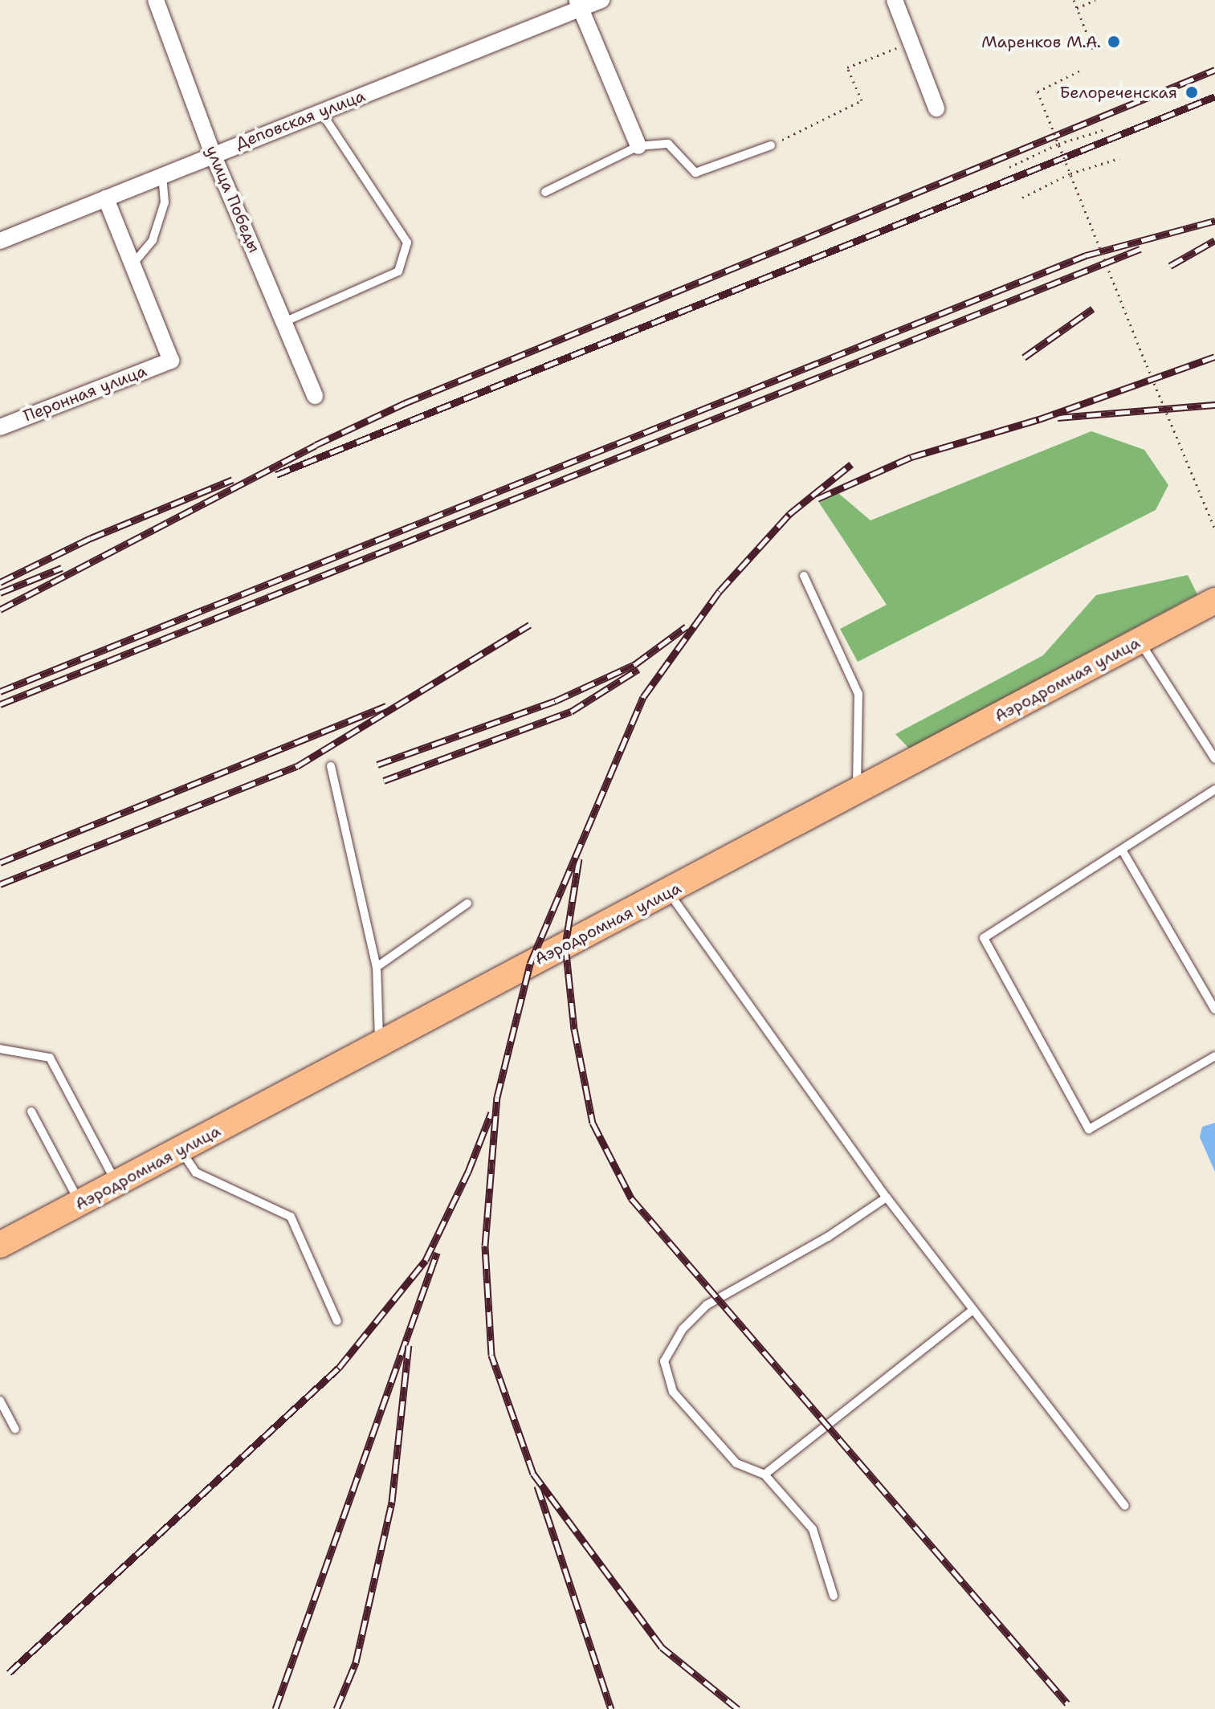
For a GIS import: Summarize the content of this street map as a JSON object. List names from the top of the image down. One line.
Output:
{"streets":{"main road":["Аэродромная улица"],"street":["Деповская улица","улица Победы","Перонная улица"]},"crossings":[["Деповская улица","улица Победы"]],"places":["Маренков М.А.","Белореченская"]}
